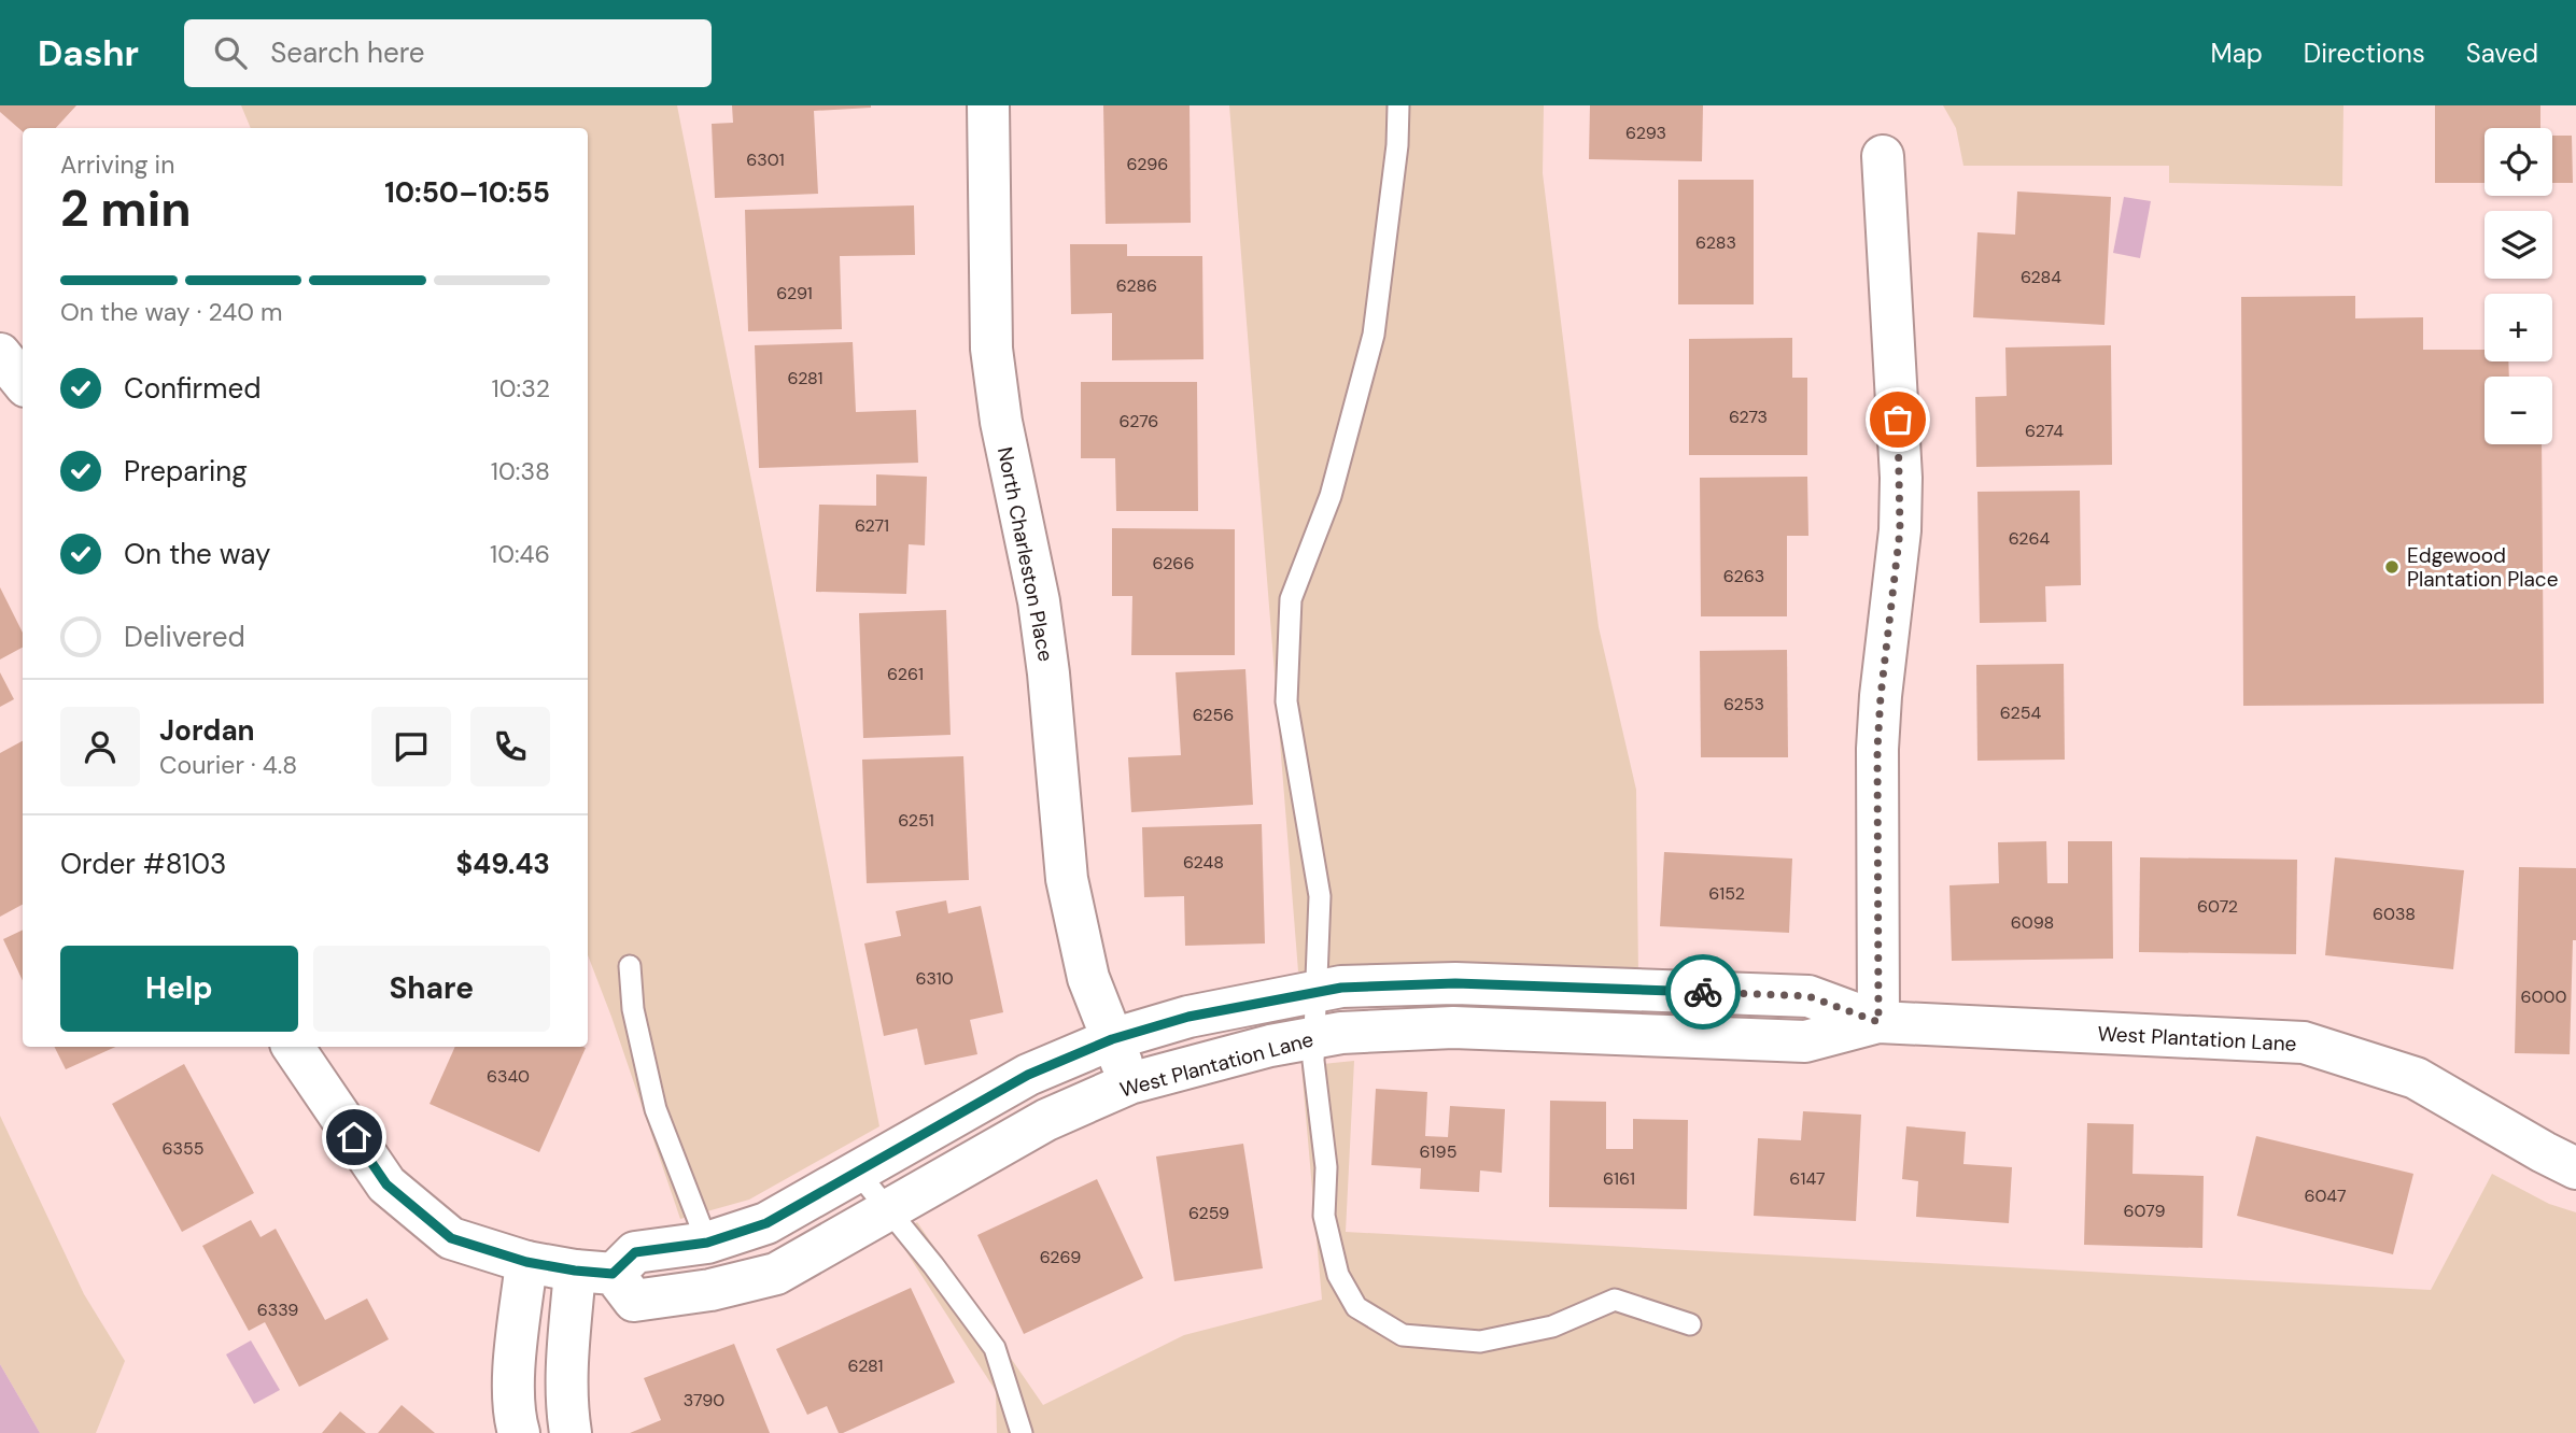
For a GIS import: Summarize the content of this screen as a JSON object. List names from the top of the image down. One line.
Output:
{"streets":{"street":["North Charleston Place","West Plantation Lane"]},"crossings":[["North Charleston Place","West Plantation Lane"]],"places":["Edgewood Plantation Place"],"house_numbers":["6293","6301","6296","6283","6284","6286","6291","6281","6273","6276","6274","6271","6264","6266","6263","6261","6253","6254","6256","6251","6248","6152","6072","6038","6098","6310","6000","6340","6355","6195","6161","6147","6047","6079","6259","6269","6339","6281","3790"],"page":{"header":"Dashr","search":"Search here","nav":["Map","Directions","Saved"],"map_buttons":["+","−"],"heading":["2 min","Arriving in","10:50–10:55"],"panel":["Jordan","Courier · 4.8","Order #8103","$49.43"],"bar":"On the way · 240 m","list":[["Confirmed","10:32"],["Preparing","10:38"],["On the way","10:46"],"Delivered"],"buttons":["Help","Share"]}}
